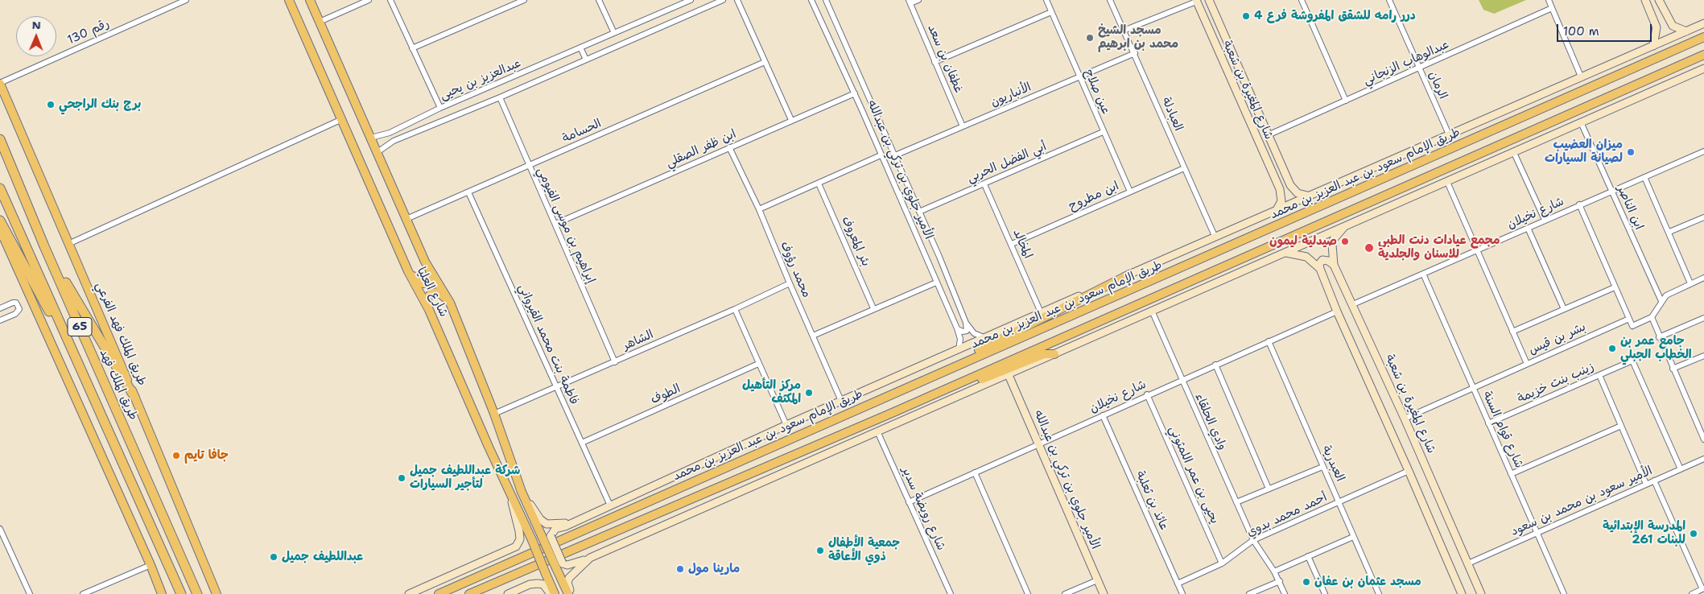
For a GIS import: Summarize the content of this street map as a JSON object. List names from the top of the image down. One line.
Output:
{"streets":{"highway":["65","طريق الملك فهد"],"main road":["طريق الإمام سعود بن عبد العزيز بن محمد","شارع العليا","طريق الملك فهد الفرعي"],"street":["رقم 130","غطفان بن سعد","عبدالوهاب الزنجاني","عبدالعزيز بن يحيى","الرمان","شارع المغيرة بن شعبة","عين صلاح","الأنباريون","العبادلة","الحسامة","ابن ظفر الصقلي","أبي الفضل الحربي","الأمير جلوي بن تركي بن عبدالله","ابن مطروح","ابن الناصر","شارع نخيلان","إبراهيم بن موسى الفيومي","بئر المعروف","المخالد","محمد رؤوف","بشر بن قيس","الشاهر","فاطمة بنت محمد القيرواني","زينب بنت خزيمة","الطوف","وادي الحلقاء","شارع قوام السنة","العبدرية","يحيى بن عمر اللمثوني","عائذ بن ثعلبة","الأمير سعود بن محمد بن سعود","شارع رويضة سدير","أحمد محمد بدوي"]},"crossings":[["رقم 130","طريق الملك فهد الفرعي"],["غطفان بن سعد","الأنباريون"],["عبدالوهاب الزنجاني","الرمان"],["عبدالعزيز بن يحيى","إبراهيم بن موسى الفيومي"],["عبدالعزيز بن يحيى","شارع العليا"],["شارع المغيرة بن شعبة","شارع نخيلان"],["شارع المغيرة بن شعبة","بشر بن قيس"],["شارع المغيرة بن شعبة","الأمير سعود بن محمد بن سعود"],["عين صلاح","الأنباريون"],["عين صلاح","أبي الفضل الحربي"],["عين صلاح","ابن مطروح"],["الأنباريون","العبادلة"],["الأنباريون","الأمير جلوي بن تركي بن عبدالله"],["العبادلة","ابن مطروح"],["الحسامة","إبراهيم بن موسى الفيومي"],["الحسامة","شارع العليا"],["الحسامة","فاطمة بنت محمد القيرواني"],["ابن ظفر الصقلي","الأمير جلوي بن تركي بن عبدالله"],["ابن ظفر الصقلي","إبراهيم بن موسى الفيومي"],["ابن ظفر الصقلي","محمد رؤوف"],["أبي الفضل الحربي","الأمير جلوي بن تركي بن عبدالله"],["أبي الفضل الحربي","المخالد"],["الأمير جلوي بن تركي بن عبدالله","شارع نخيلان"],["ابن مطروح","المخالد"],["ابن الناصر","شارع نخيلان"],["شارع نخيلان","وادي الحلقاء"],["شارع نخيلان","شارع قوام السنة"],["شارع نخيلان","العبدرية"],["شارع نخيلان","يحيى بن عمر اللمثوني"],["شارع نخيلان","عائذ بن ثعلبة"],["شارع نخيلان","شارع رويضة سدير"],["إبراهيم بن موسى الفيومي","الشاهر"],["محمد رؤوف","الشاهر"],["شارع العليا","الشاهر"],["بشر بن قيس","شارع قوام السنة"],["الشاهر","فاطمة بنت محمد القيرواني"],["فاطمة بنت محمد القيرواني","الطوف"],["زينب بنت خزيمة","شارع قوام السنة"],["زينب بنت خزيمة","الأمير سعود بن محمد بن سعود"],["وادي الحلقاء","أحمد محمد بدوي"],["شارع قوام السنة","الأمير سعود بن محمد بن سعود"],["العبدرية","أحمد محمد بدوي"],["يحيى بن عمر اللمثوني","أحمد محمد بدوي"],["عائذ بن ثعلبة","أحمد محمد بدوي"]],"places":["درر رامه للشقق المفروشة فرع 4","مسجد الشيخ محمد بن ابرهيم","برج بنك الراجحي","ميزان العضيب لصيانة السيارات","صيدلية ليمون","مجمع عيادات دنت الطبي للاسنان والجلدية","جامع عمر بن الخطاب الجبلي","مركز التأهيل المكثف","جافا تايم","شركة عبداللطيف جميل لتأجير السيارات","المدرسة الإبتدائية 261 للبنات","جمعية الأطفال ذوي الأعاقة","عبداللطيف جميل","مارينا مول","مسجد عثمان بن عفان"],"scale_bar":"100 m","north":"top"}
